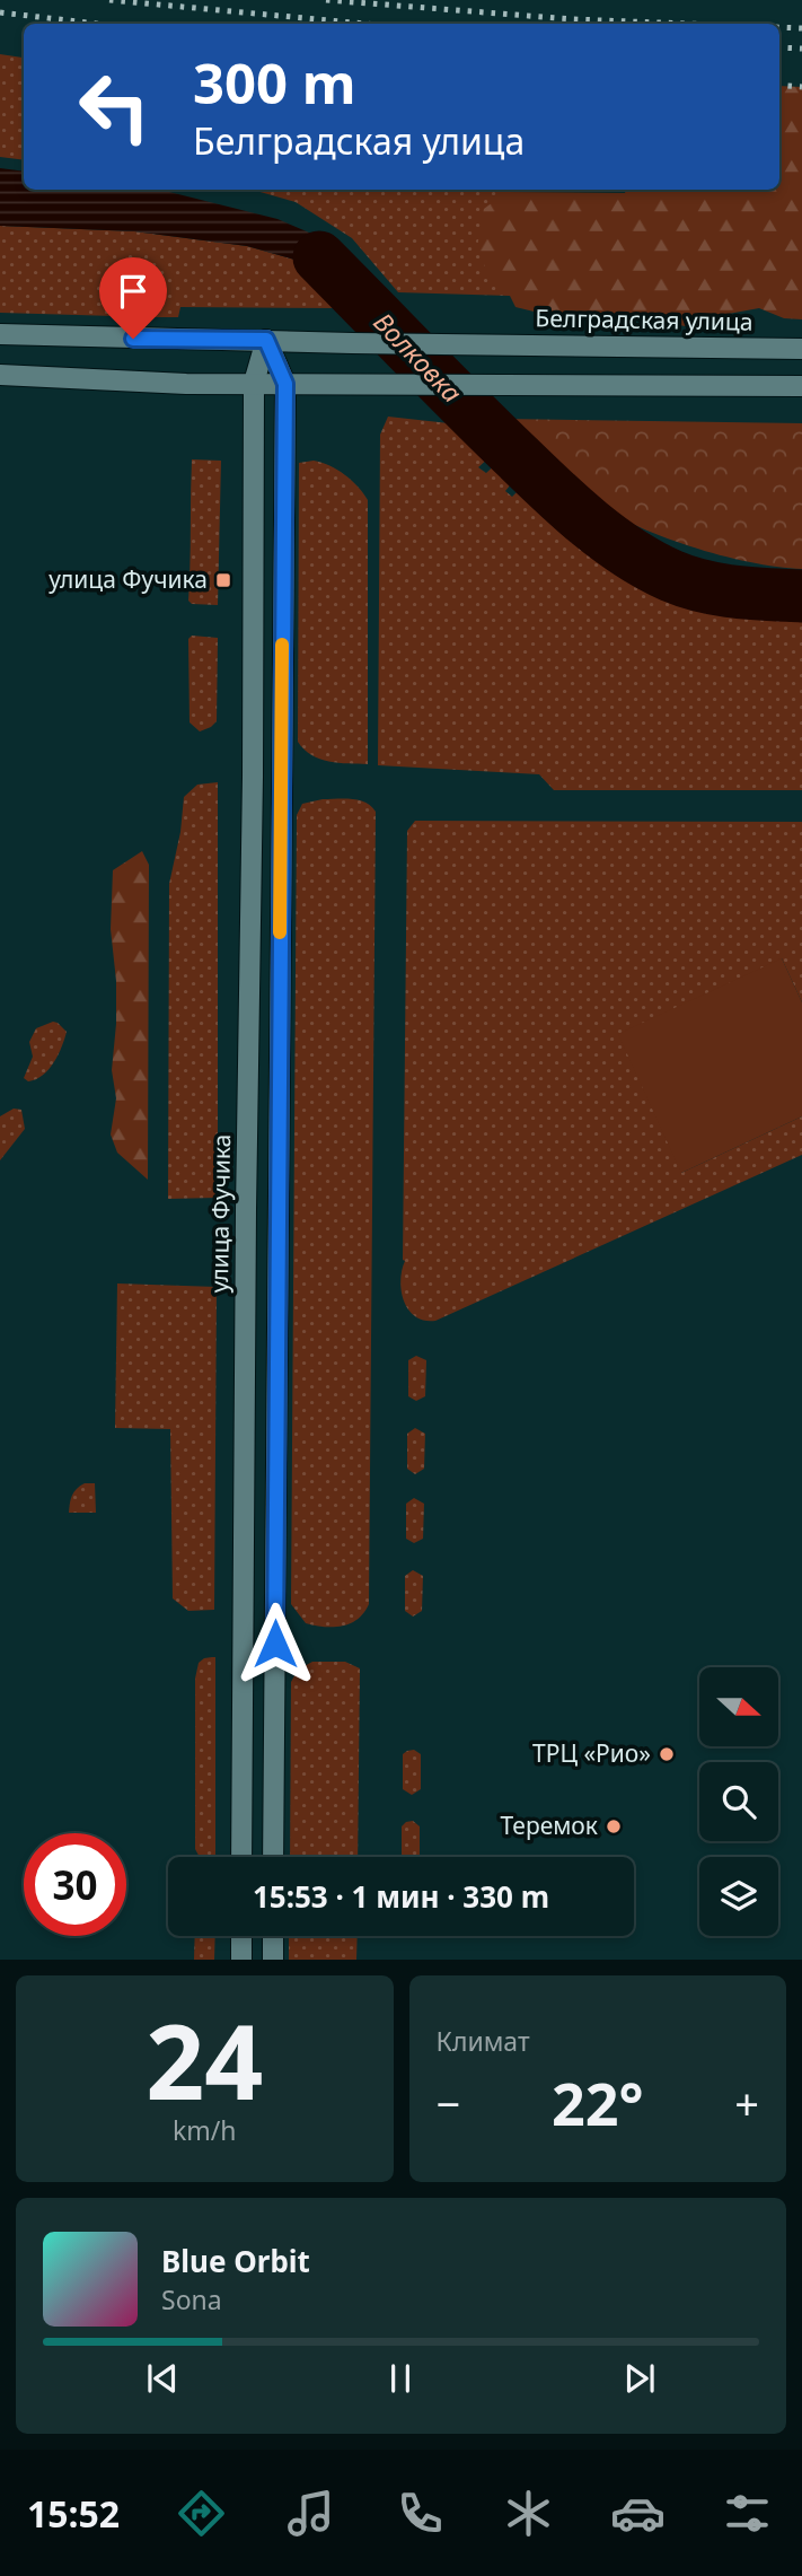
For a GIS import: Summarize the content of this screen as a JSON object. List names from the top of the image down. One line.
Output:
{"streets":{"street":["Белградская улица","улица Фучика"]},"crossings":[["Белградская улица","улица Фучика"]],"water":["Волковка"],"places":{"transit":["улица Фучика"],"other":["ТРЦ «Рио»","Теремок"]},"north":"right","page":{"turn":["300 m","Белградская улица"],"limit":"30","trip":"15:53 · 1 мин · 330 m","tile":[["24","km/h"],"Климат"],"heat":["−","22°","+"],"song":["Blue Orbit","Sona"],"tabs":"15:52"}}
